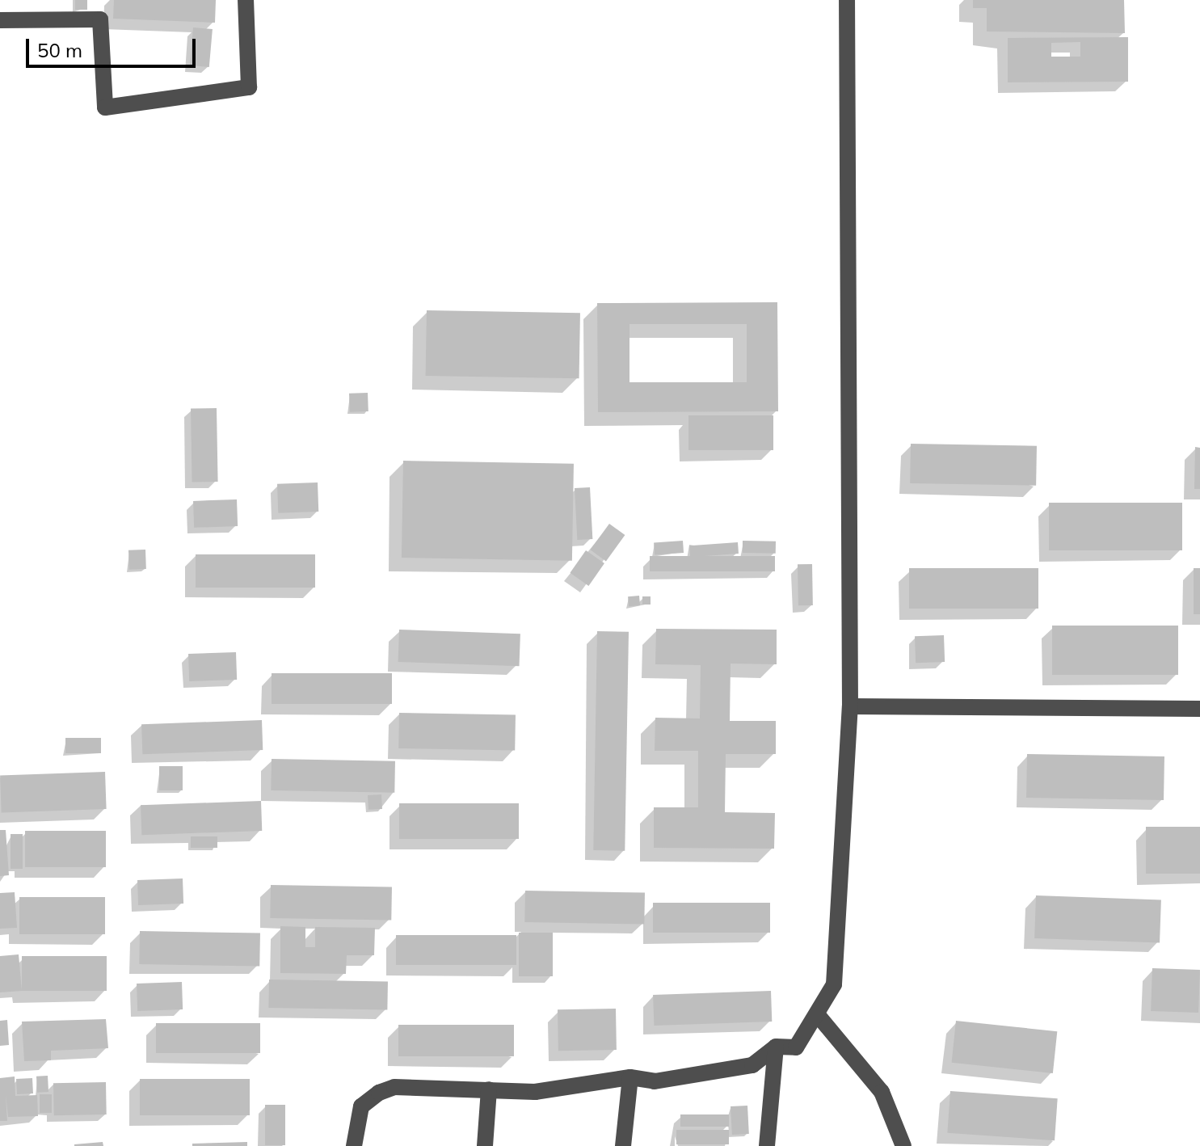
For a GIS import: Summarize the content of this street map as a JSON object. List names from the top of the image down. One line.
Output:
{"scale_bar":"50 m"}
